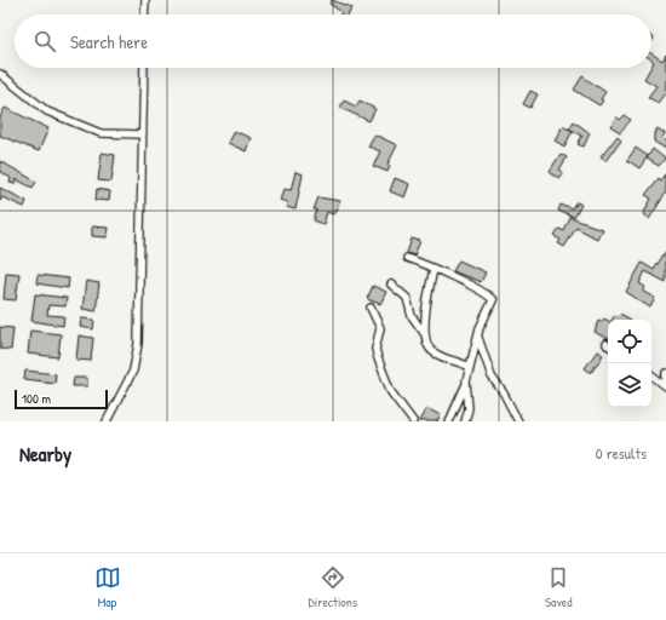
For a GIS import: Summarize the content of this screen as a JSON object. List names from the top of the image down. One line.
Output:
{"scale_bar":"100 m","page":{"search":"Search here","scale":"100 m","heading":["Nearby","0 results"],"nav":["Map","Directions","Saved"]}}
